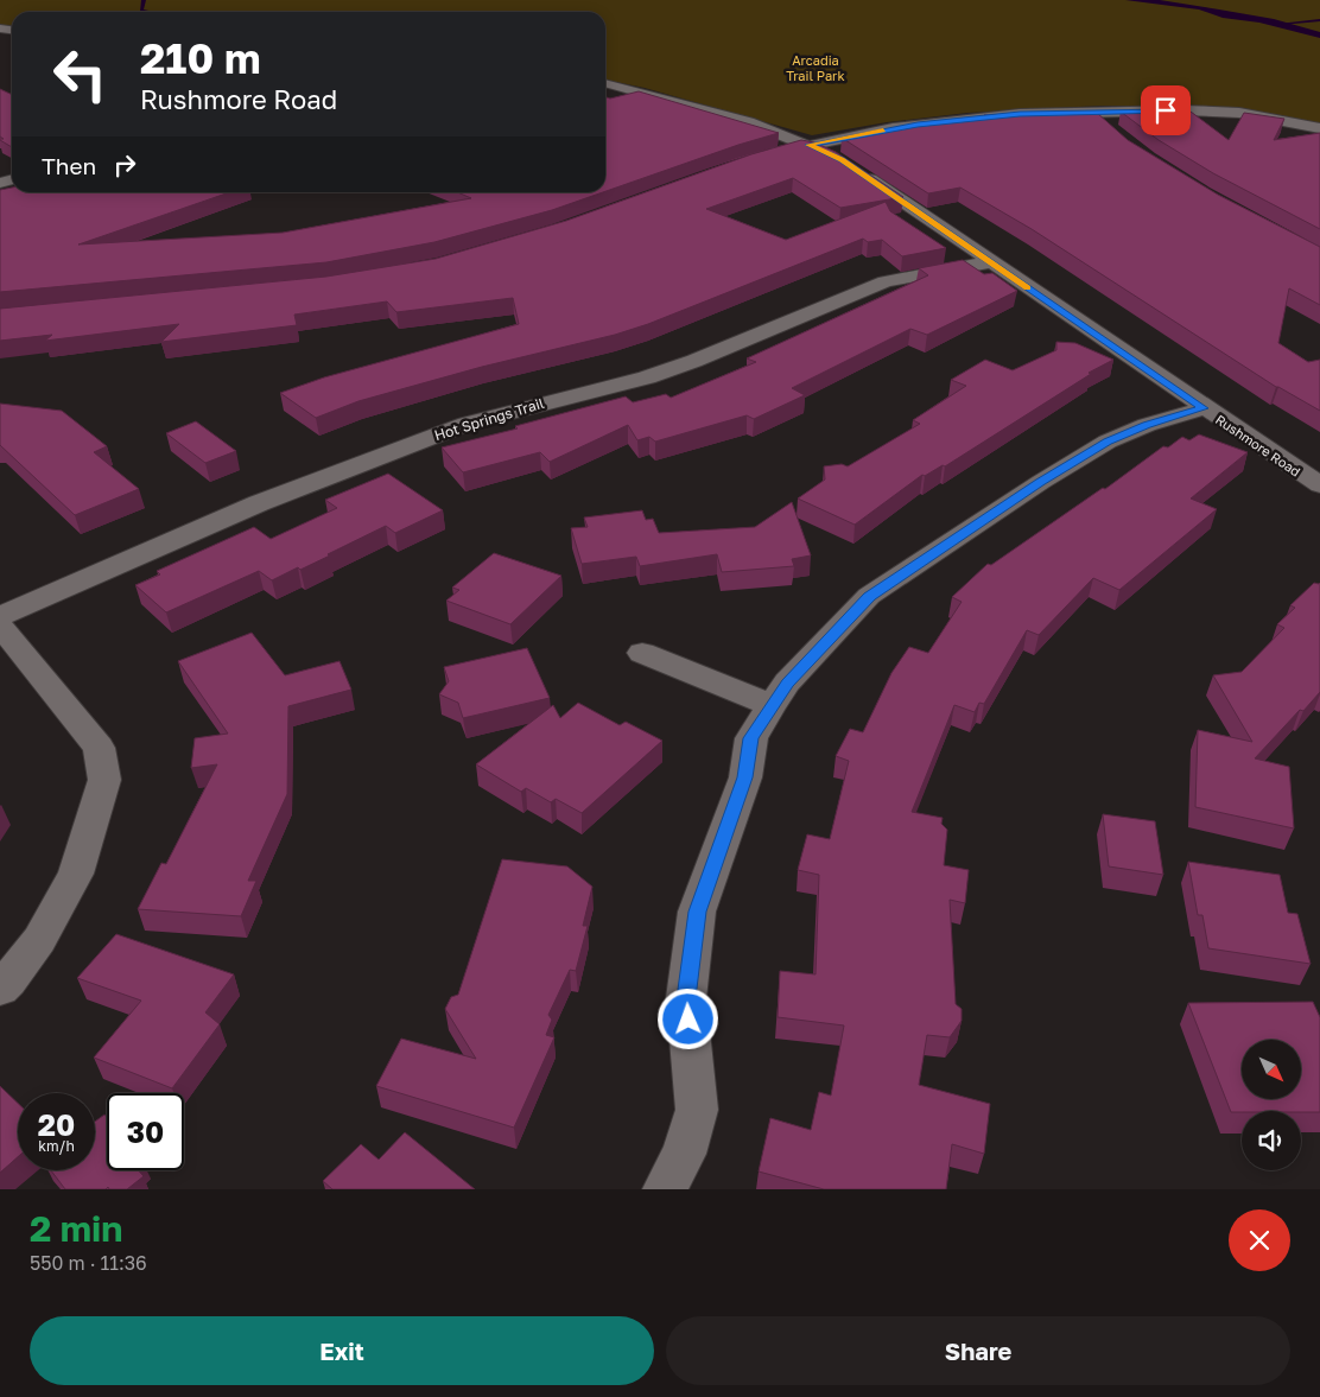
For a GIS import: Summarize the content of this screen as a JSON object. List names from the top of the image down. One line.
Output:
{"streets":{"street":["Hot Springs Trail","Rushmore Road"]},"crossings":[["Hot Springs Trail","Rushmore Road"]],"parks":["Arcadia Trail Park"],"north":"bottom right","page":{"turn":["210 m","Rushmore Road"],"then":"Then","speed":"20 km/h","limit":"30","heading":["2 min","550 m · 11:36"],"buttons":["Exit","Share"]}}
